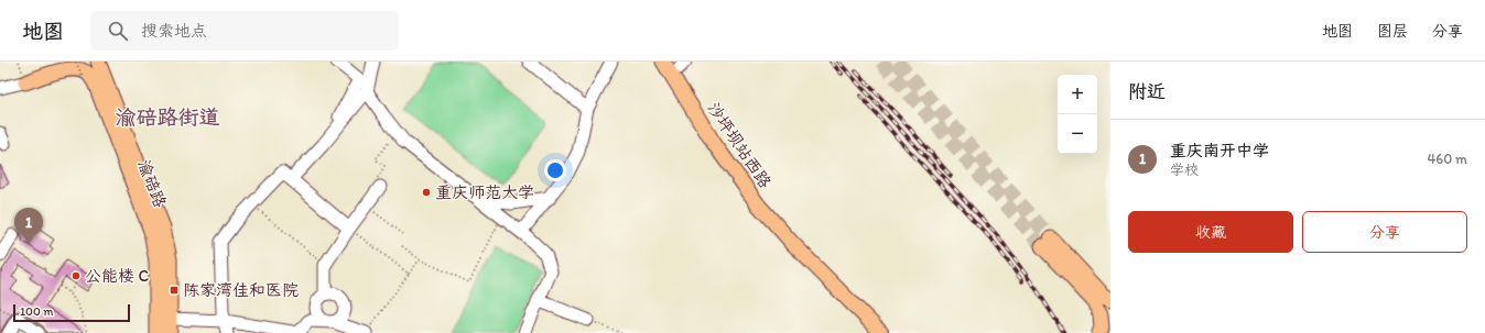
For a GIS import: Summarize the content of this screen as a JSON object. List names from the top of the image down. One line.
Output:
{"streets":{"main road":["沙坪坝站西路","渝碚路"]},"districts":["渝碚路街道"],"places":{"other":["重庆师范大学","公能楼 C"],"transit":["陈家湾佳和医院"]},"scale_bar":"100 m","page":{"header":"地图","search":"搜索地点","nav":["地图","图层","分享"],"heading":"附近","map_buttons":["+","−"],"list":[{"mark":"1","name":"重庆南开中学","note":"学校","value":"460 m"}],"buttons":["收藏","分享"],"pins":"1","scale":"100 m"}}
